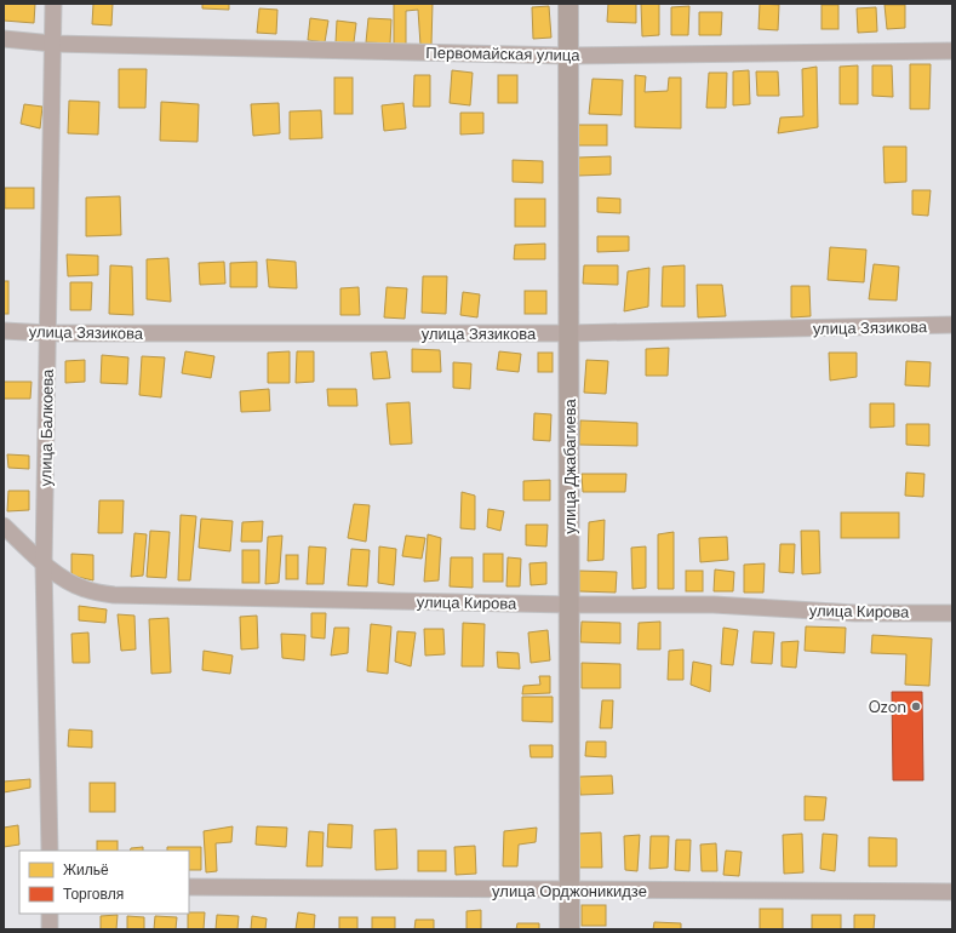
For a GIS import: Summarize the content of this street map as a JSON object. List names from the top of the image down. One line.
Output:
{"streets":{"main road":["улица Джабагиева"],"street":["Первомайская улица","улица Зязикова","улица Балкоева","улица Кирова","улица Орджоникидзе"]},"crossings":[["Первомайская улица","улица Балкоева"],["Первомайская улица","улица Джабагиева"],["улица Зязикова","улица Балкоева"],["улица Зязикова","улица Джабагиева"],["улица Балкоева","улица Кирова"],["улица Джабагиева","улица Кирова"],["улица Джабагиева","улица Орджоникидзе"]],"places":["Ozon"],"legend":["Жильё","Торговля"]}
